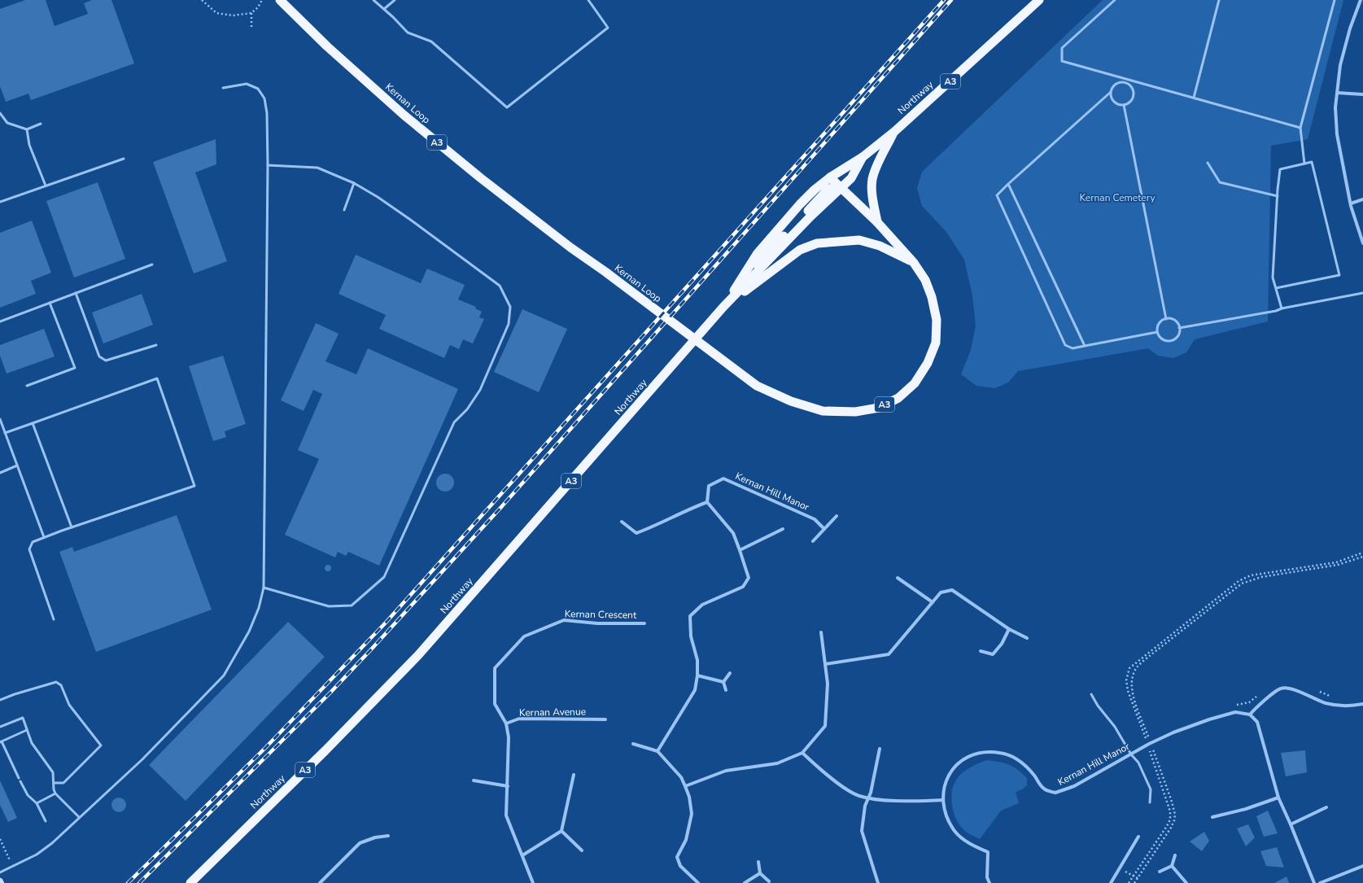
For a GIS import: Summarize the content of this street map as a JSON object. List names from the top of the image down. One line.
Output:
{"streets":{"highway":["A3","Northway","Kernan Loop"],"street":["Kernan Hill Manor","Kernan Crescent","Kernan Avenue"]},"crossings":[["A3","Northway"],["A3","Kernan Loop"],["Kernan Crescent","Kernan Avenue"]],"parks":["Kernan Cemetery"]}
